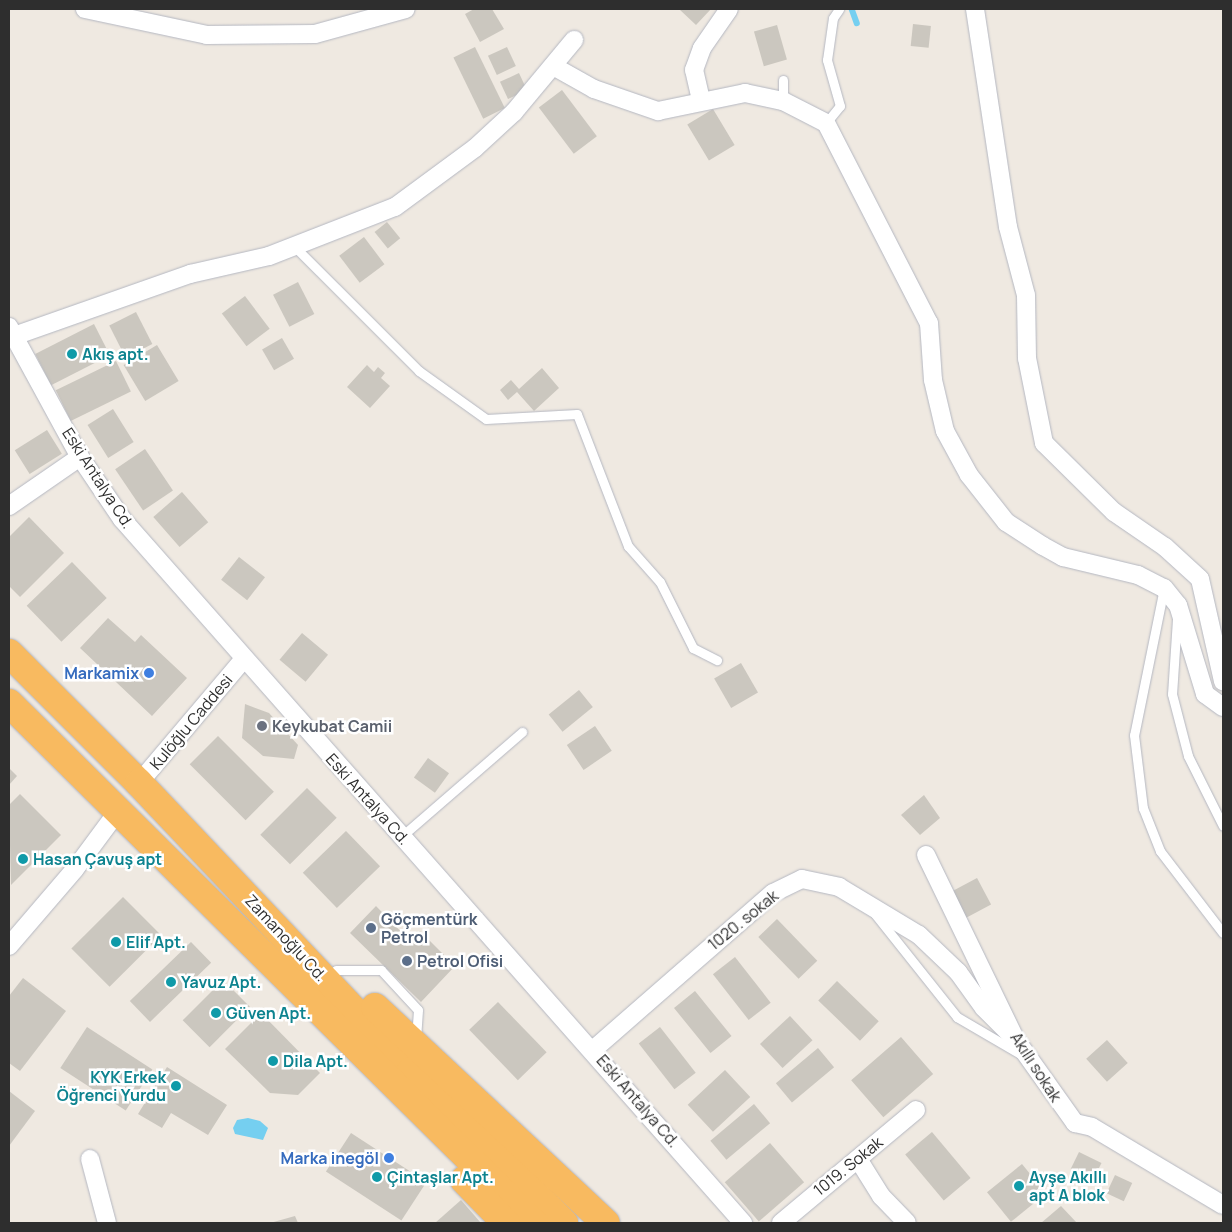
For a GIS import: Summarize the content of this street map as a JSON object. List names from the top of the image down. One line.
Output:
{"streets":{"highway":["Zamanoğlu Cd."],"street":["Eski Antalya Cd.","Kulöğlu Caddesi","1020. sokak","Akıllı sokak","1019. Sokak"]},"crossings":[["Eski Antalya Cd.","Kulöğlu Caddesi"],["Eski Antalya Cd.","1020. sokak"],["Kulöğlu Caddesi","Zamanoğlu Cd."],["1020. sokak","Akıllı sokak"]],"places":["Akış apt.","Markamix","Keykubat Camii","Hasan Çavuş apt","Göçmentürk Petrol","Elif Apt.","Petrol Ofisi","Yavuz Apt.","Güven Apt.","Dila Apt.","KYK Erkek Öğrenci Yurdu","Marka inegöl","Çintaşlar Apt.","Ayşe Akıllı apt A blok"]}
